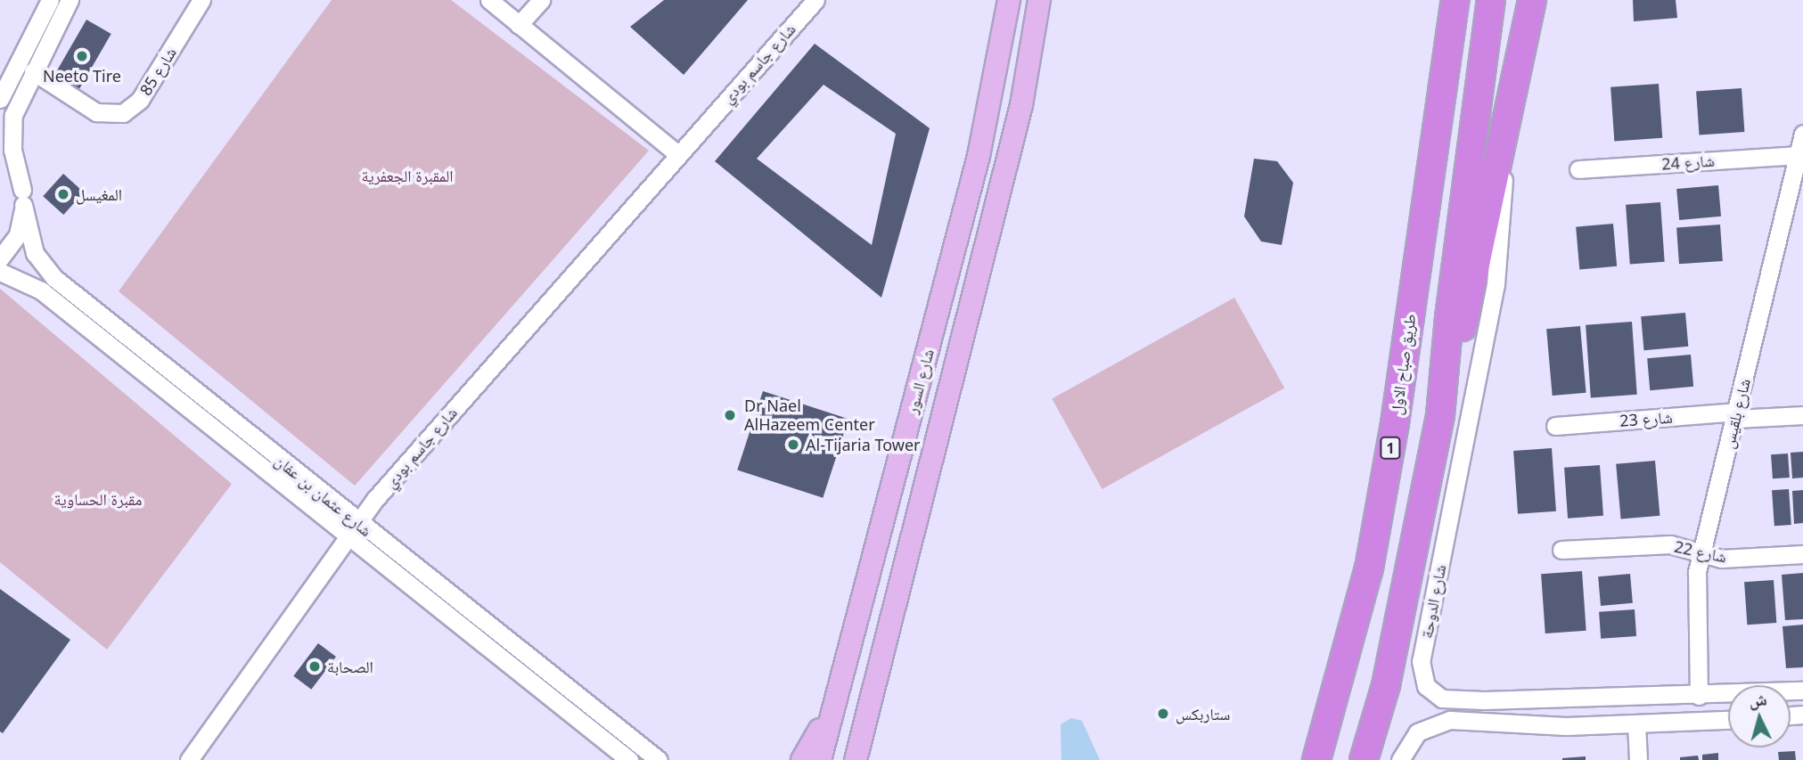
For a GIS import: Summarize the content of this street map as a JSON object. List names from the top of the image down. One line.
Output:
{"streets":{"highway":["طريق صباح الاول","1"],"main road":["شارع السور"],"street":["شارع جاسم بودي","شارع 85","شارع 24","شارع بلقيس","شارع 23","شارع عثمان بن عفان","شارع 22","شارع الدوحة"]},"crossings":[["شارع جاسم بودي","شارع عثمان بن عفان"],["شارع 85","شارع عثمان بن عفان"],["شارع 24","شارع بلقيس"],["شارع بلقيس","شارع 23"],["شارع بلقيس","شارع 22"],["شارع بلقيس","شارع الدوحة"]],"parks":["المقبرة الجعفرية","مقبرة الحساوية"],"places":["Neeto Tire","المغيسل","Dr Nael AlHazeem Center","Al-Tijaria Tower","الصحابة","ستاربكس"],"north":"top"}
